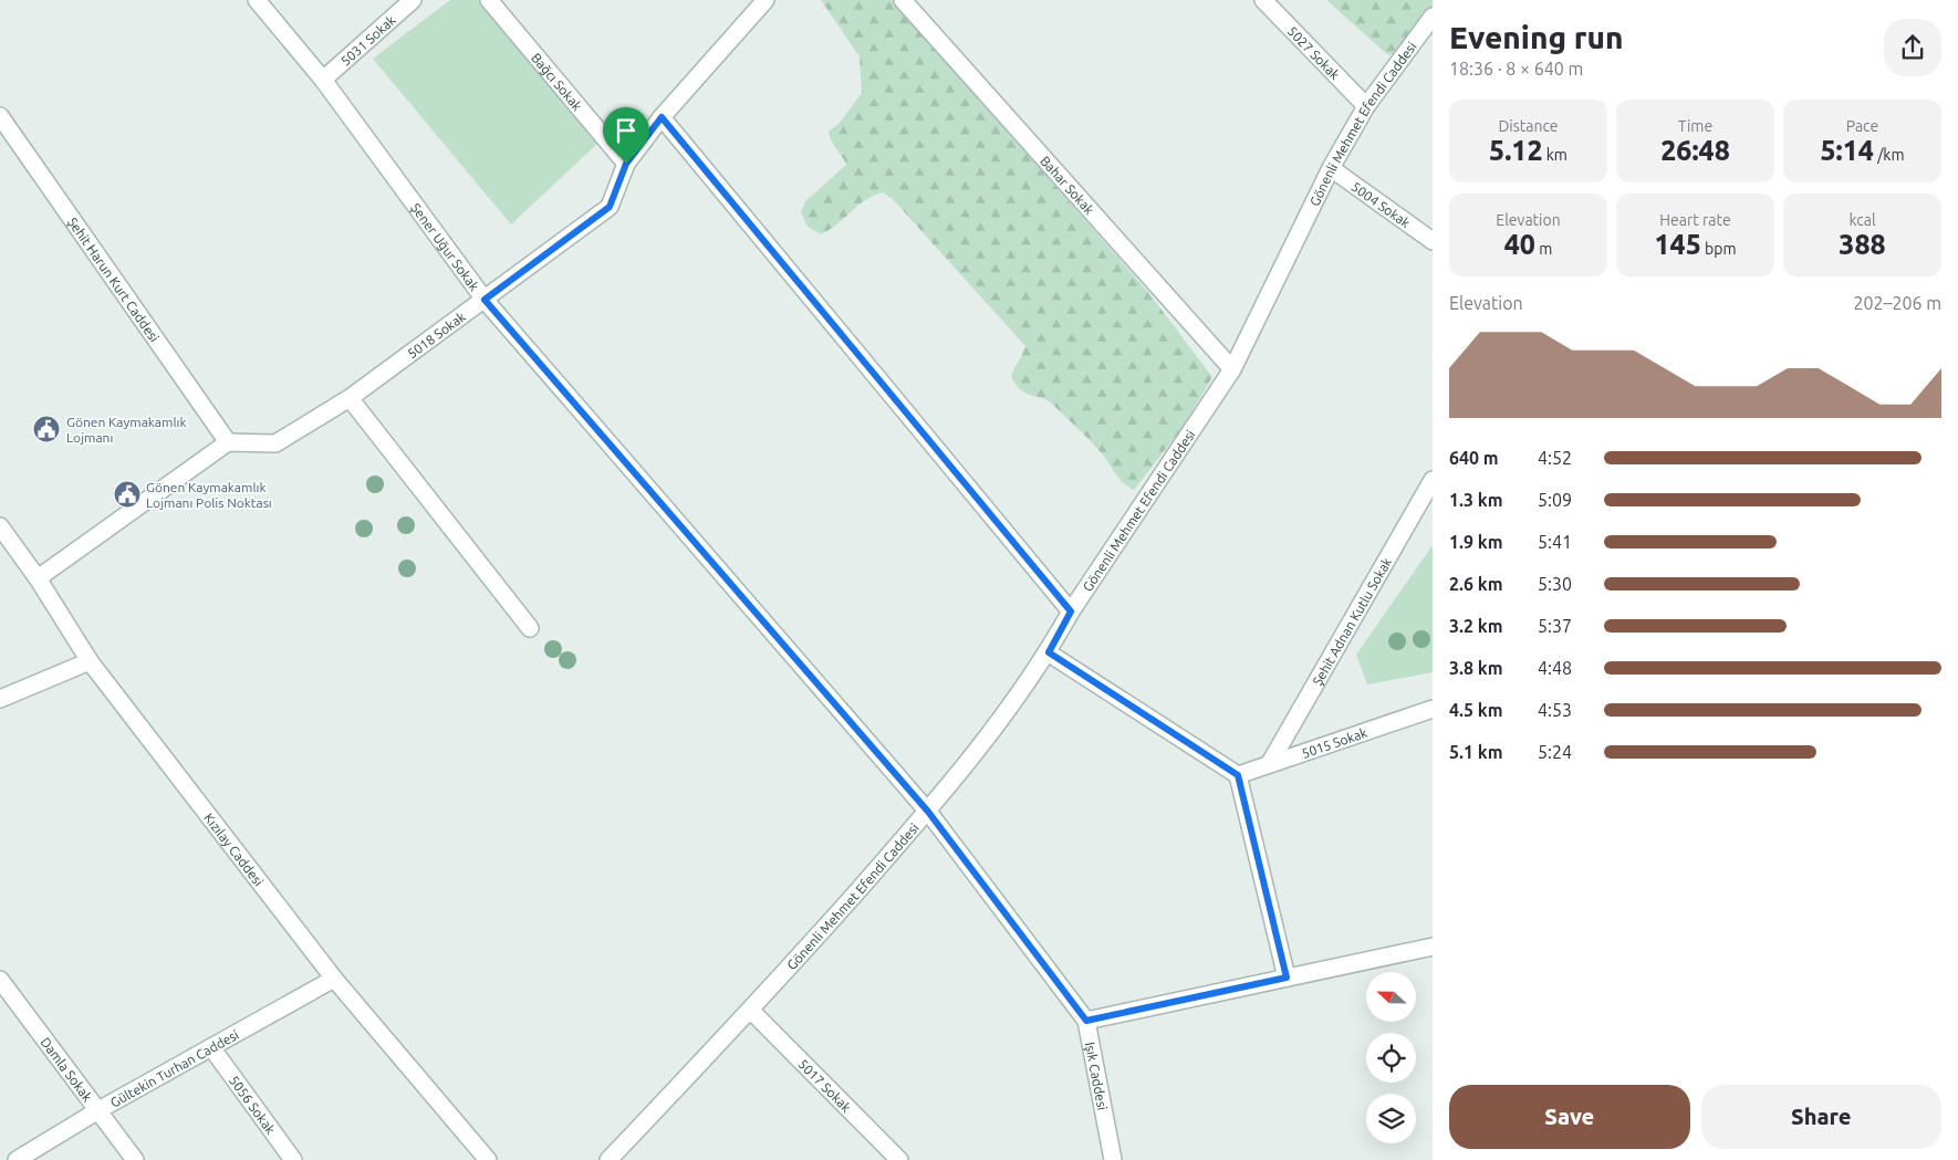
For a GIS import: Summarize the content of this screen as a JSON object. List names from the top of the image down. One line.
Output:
{"streets":{"street":["5031 Sokak","5027 Sokak","Bağcı Sokak","Gönenli Mehmet Efendi Caddesi","Bahar Sokak","5004 Sokak","Şener Uğur Sokak","Şehit Harun Kurt Caddesi","5018 Sokak","Şehit Adnan Kutlu Sokak","5015 Sokak","Kızılay Caddesi","Gültekin Turhan Caddesi","Damla Sokak","Işık Caddesi","5017 Sokak","5056 Sokak"]},"crossings":[["5031 Sokak","Şener Uğur Sokak"],["5027 Sokak","Gönenli Mehmet Efendi Caddesi"],["Bağcı Sokak","5018 Sokak"],["Gönenli Mehmet Efendi Caddesi","Bahar Sokak"],["Gönenli Mehmet Efendi Caddesi","5004 Sokak"],["Gönenli Mehmet Efendi Caddesi","Şener Uğur Sokak"],["Gönenli Mehmet Efendi Caddesi","Işık Caddesi"],["Gönenli Mehmet Efendi Caddesi","5017 Sokak"],["Şener Uğur Sokak","5018 Sokak"],["Şener Uğur Sokak","Işık Caddesi"],["Şehit Harun Kurt Caddesi","5018 Sokak"],["Şehit Adnan Kutlu Sokak","5015 Sokak"],["Kızılay Caddesi","Gültekin Turhan Caddesi"],["Gültekin Turhan Caddesi","Damla Sokak"],["Gültekin Turhan Caddesi","5056 Sokak"]],"places":{"public building":["Gönen Kaymakamlık Lojmanı","Gönen Kaymakamlık Lojmanı Polis Noktası"]},"north":"left","page":{"heading":["Evening run","18:36 · 8 × 640 m"],"stats":[["Distance","5.12 km"],["Time","26:48"],["Pace","5:14 /km"],["Elevation","40 m"],["Heart rate","145 bpm"],["kcal","388"]],"chart":["Elevation","202–206 m"],"list":[{"name":"640 m","note":"4:52"},{"name":"1.3 km","note":"5:09"},{"name":"1.9 km","note":"5:41"},{"name":"2.6 km","note":"5:30"},{"name":"3.2 km","note":"5:37"},{"name":"3.8 km","note":"4:48"},{"name":"4.5 km","note":"4:53"},{"name":"5.1 km","note":"5:24"}],"buttons":["Save","Share"]}}
